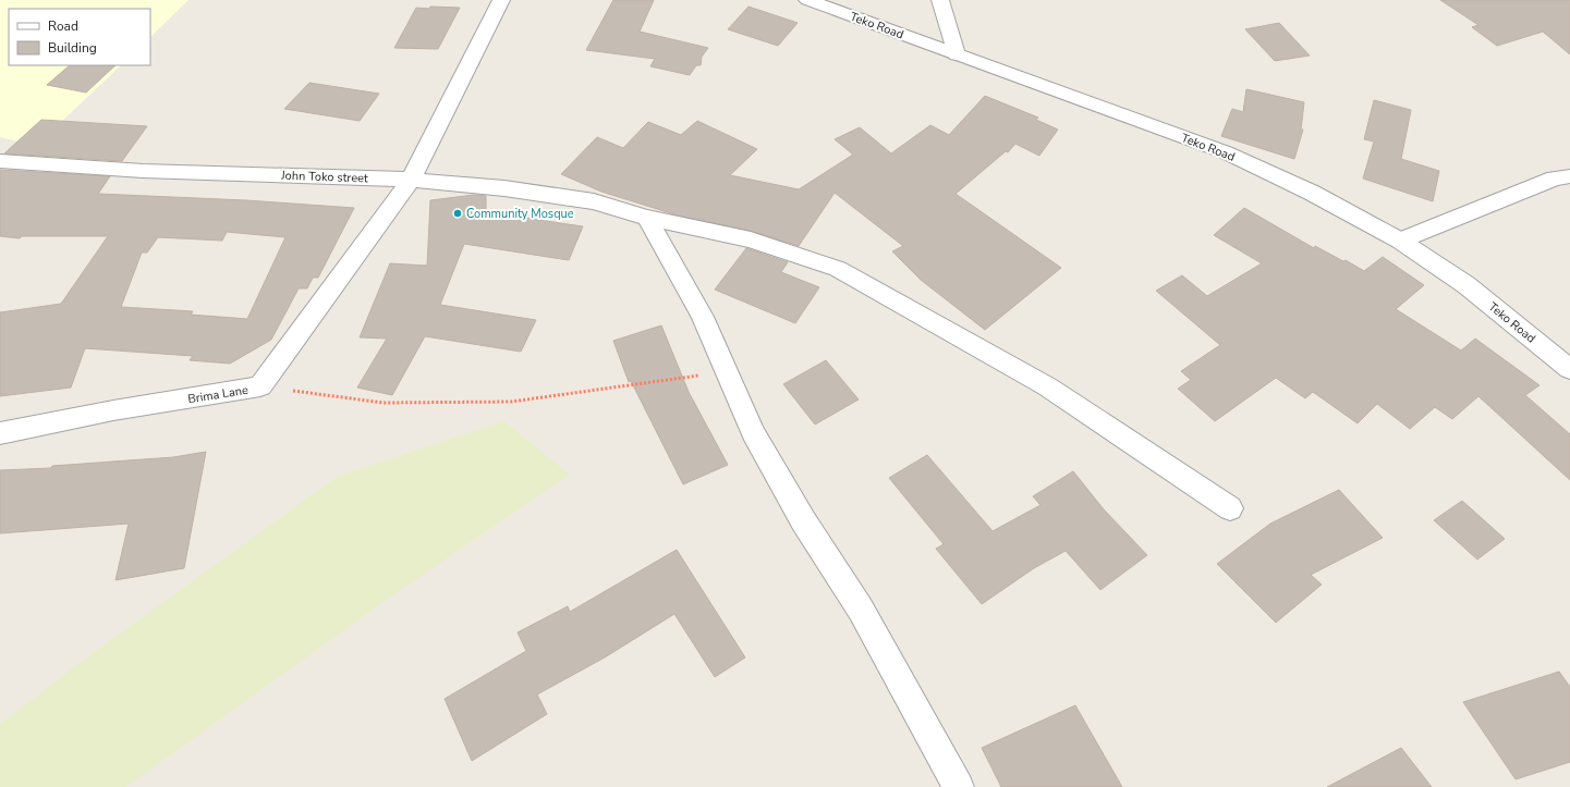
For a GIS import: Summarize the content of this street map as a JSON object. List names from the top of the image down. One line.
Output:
{"streets":{"street":["Teko Road","John Toko street","Brima Lane"]},"crossings":[["John Toko street","Brima Lane"]],"places":["Community Mosque"],"legend":["Road","Building"]}
